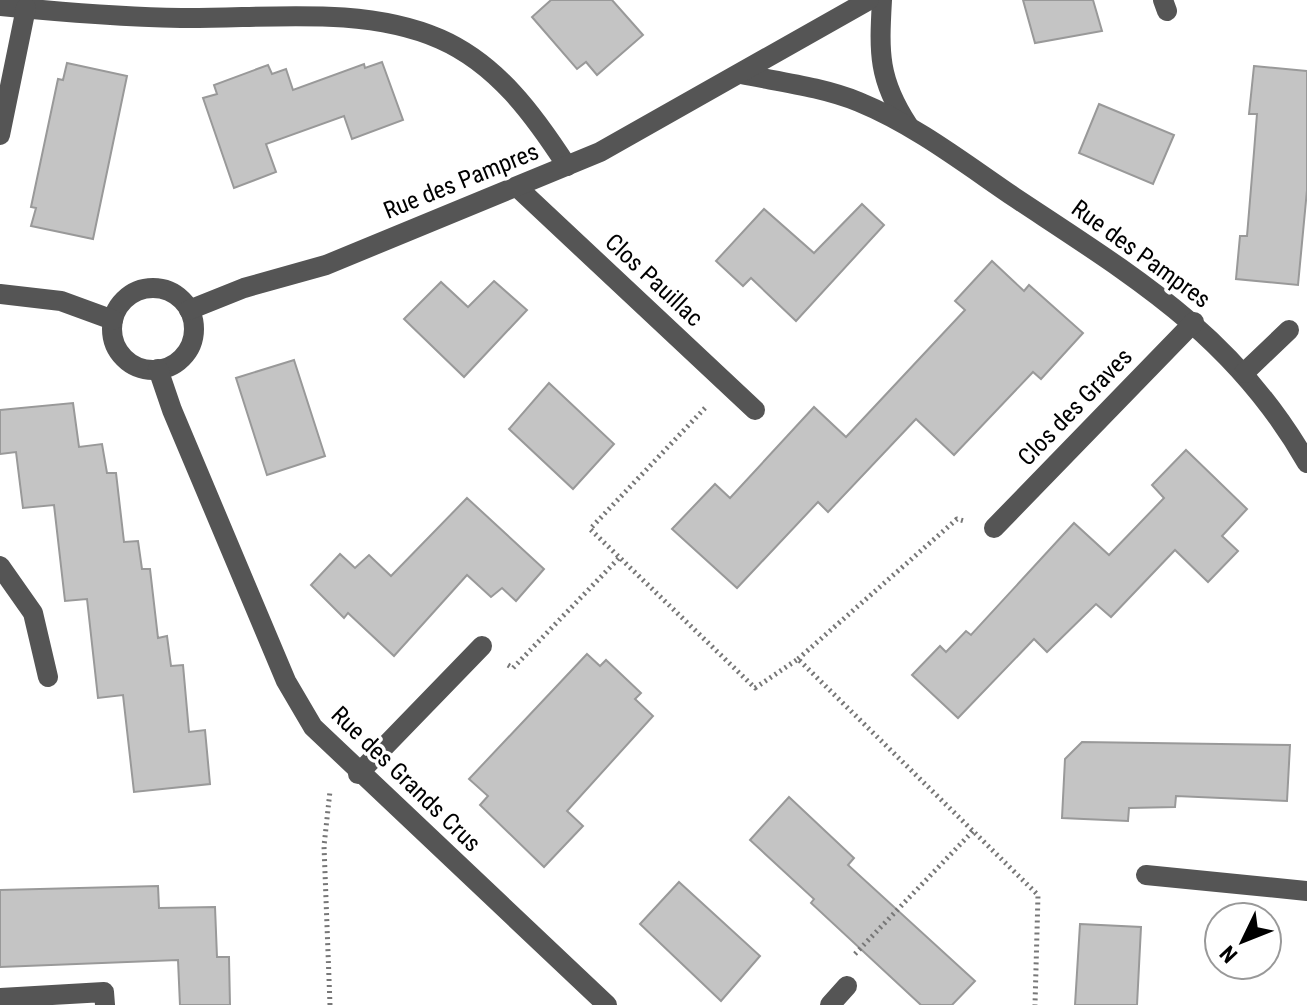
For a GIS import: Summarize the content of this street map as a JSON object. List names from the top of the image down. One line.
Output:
{"streets":{"street":["Rue des Pampres","Clos Pauillac","Clos des Graves","Rue des Grands Crus"]},"crossings":[["Rue des Pampres","Clos Pauillac"],["Rue des Pampres","Clos des Graves"],["Rue des Pampres","Rue des Grands Crus"]],"north":"bottom left"}
